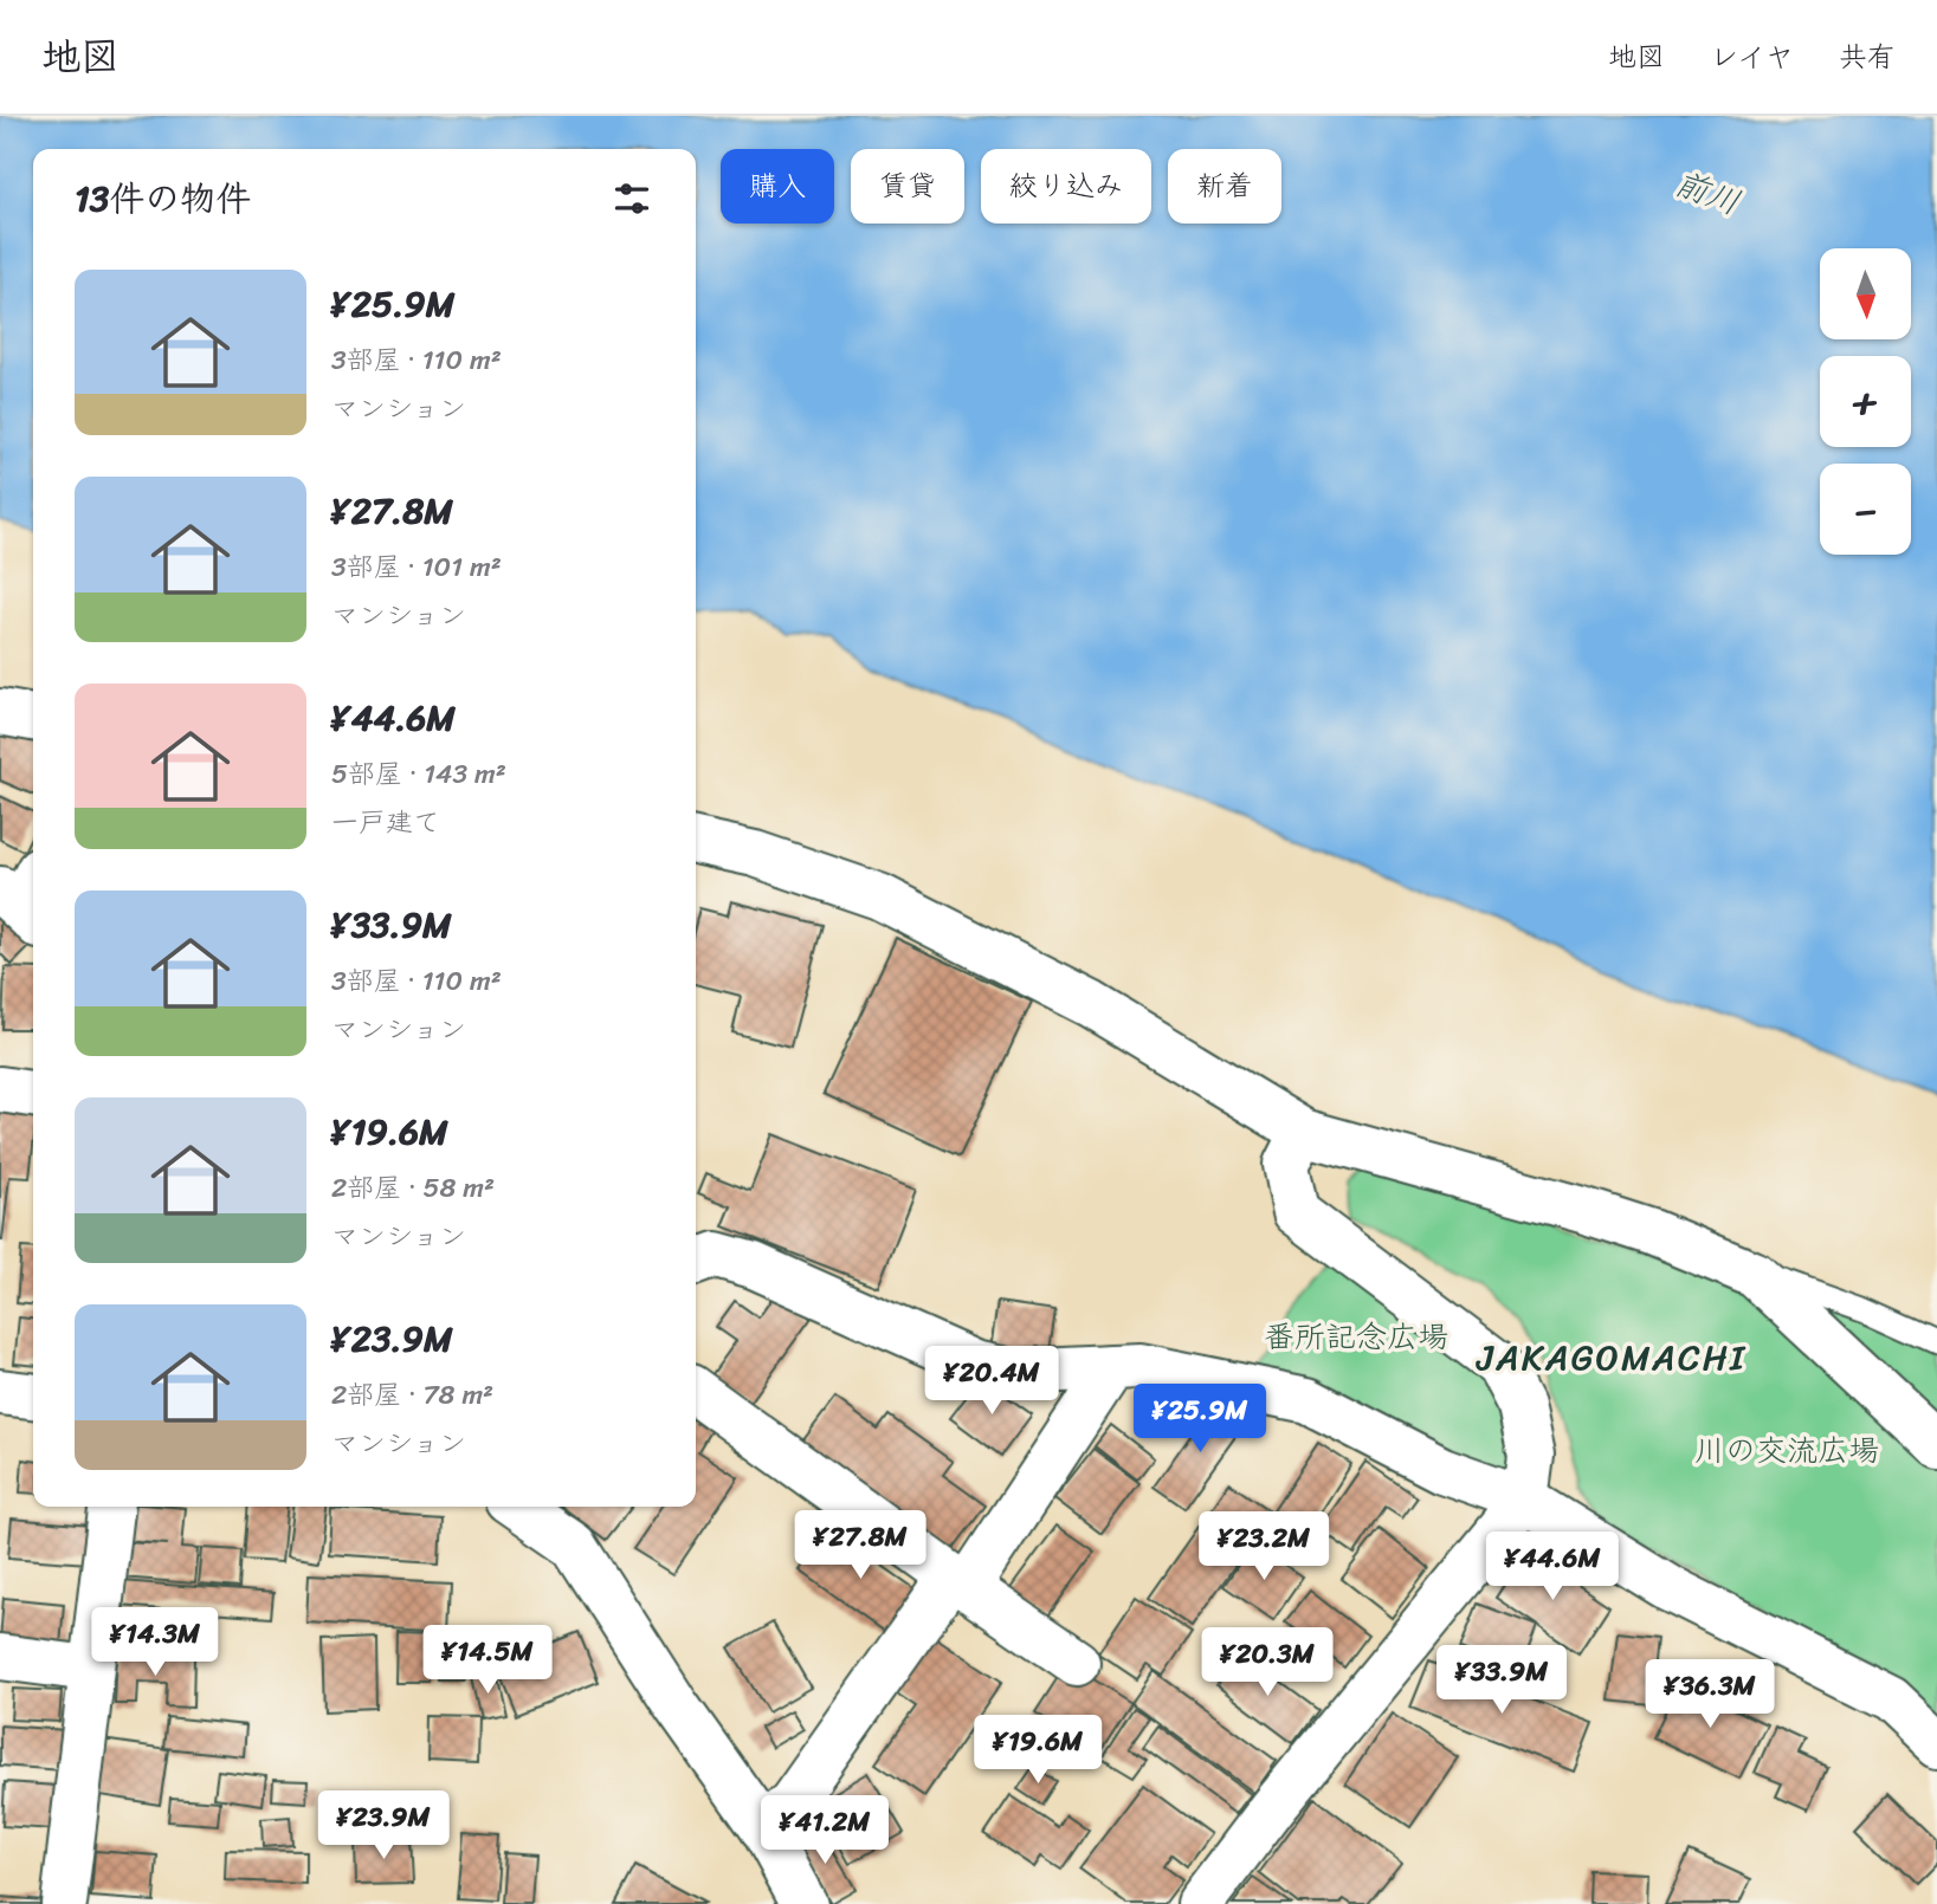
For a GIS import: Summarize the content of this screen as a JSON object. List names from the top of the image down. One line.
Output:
{"districts":["JAKAGOMACHI"],"water":["前川"],"parks":["番所記念広場","川の交流広場"],"north":"bottom","page":{"header":"地図","nav":["地図","レイヤ","共有"],"chip":["購入","賃貸","絞り込み","新着"],"heading":"13件の物件","map_buttons":["+","−"],"list":[{"name":"¥25.9M","note":"3部屋 · 110 m² · マンション"},{"name":"¥27.8M","note":"3部屋 · 101 m² · マンション"},{"name":"¥44.6M","note":"5部屋 · 143 m² · 一戸建て"},{"name":"¥33.9M","note":"3部屋 · 110 m² · マンション"},{"name":"¥19.6M","note":"2部屋 · 58 m² · マンション"},{"name":"¥23.9M","note":"2部屋 · 78 m² · マンション"}],"price":["¥20.4M","¥25.9M","¥27.8M","¥23.2M","¥44.6M","¥14.3M","¥14.5M","¥20.3M","¥33.9M","¥36.3M","¥19.6M","¥23.9M","¥41.2M"]}}
